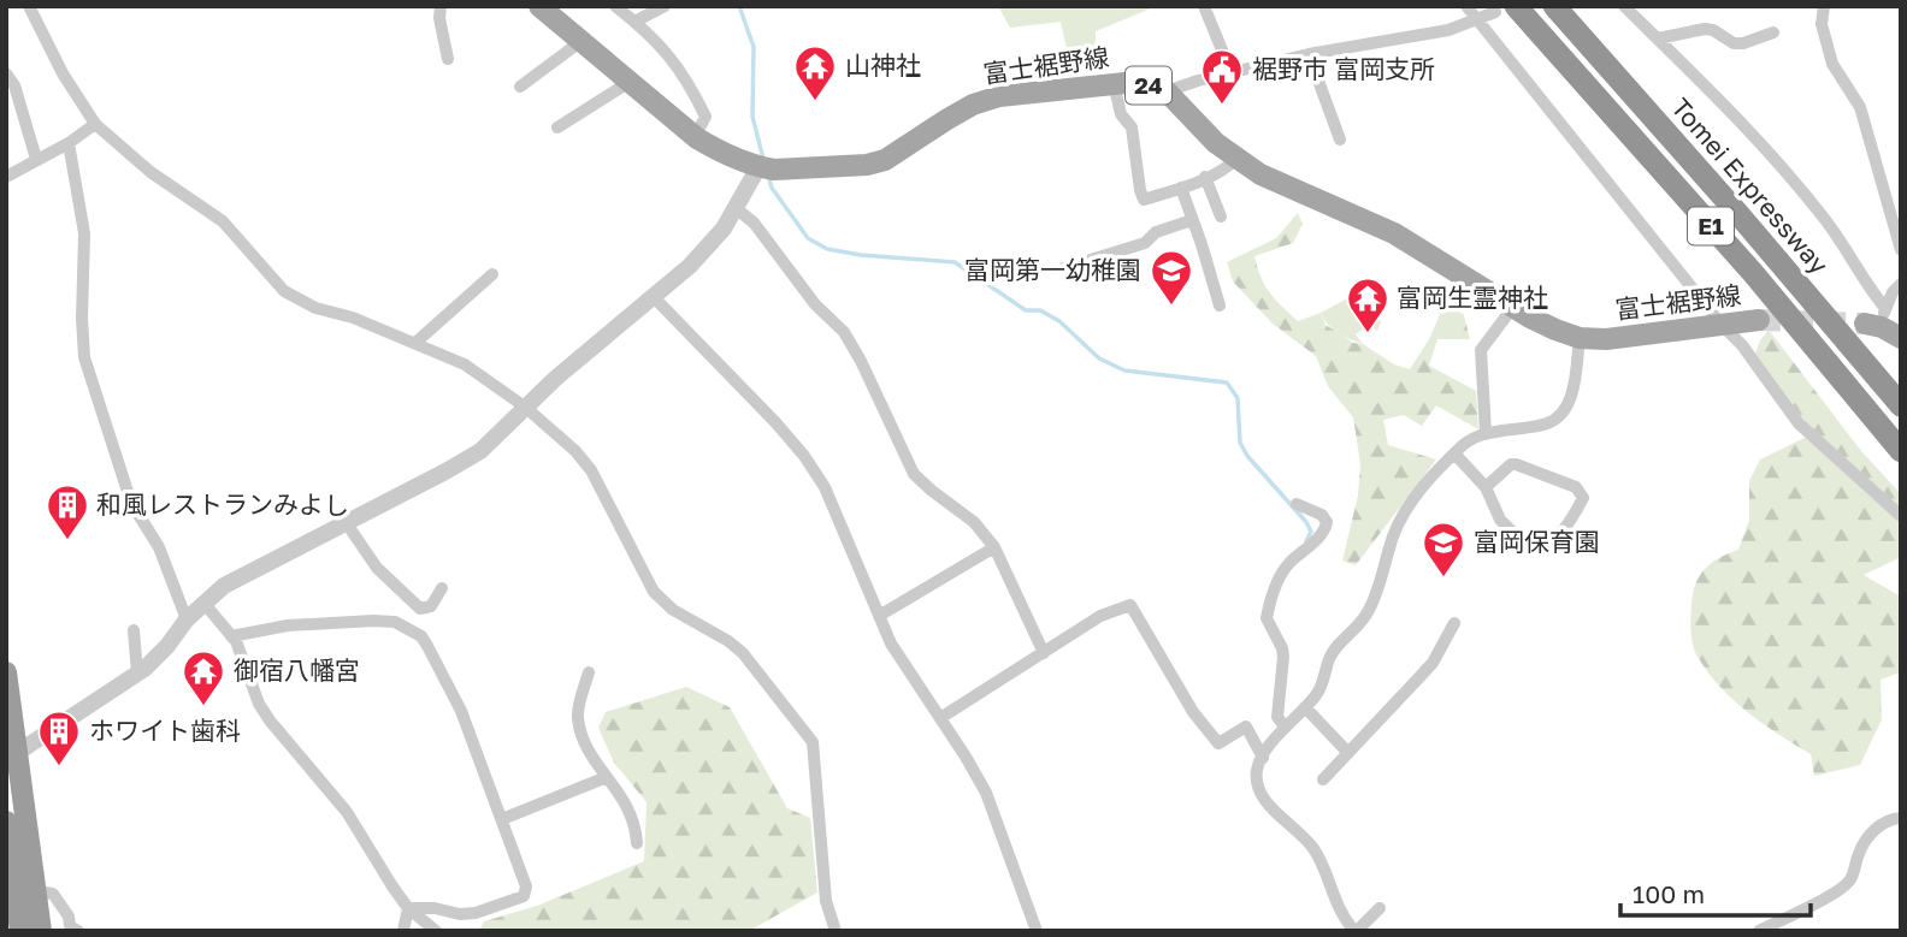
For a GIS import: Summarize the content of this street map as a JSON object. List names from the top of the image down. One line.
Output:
{"streets":{"highway":["Tomei Expressway","E1"],"main road":["富士裾野線","24"]},"places":{"temple":["山神社","富岡生霊神社","御宿八幡宮"],"public building":["裾野市 富岡支所"],"school or university":["富岡第一幼稚園","富岡保育園"],"building":["和風レストランみよし","ホワイト歯科"]},"scale_bar":"100 m"}
